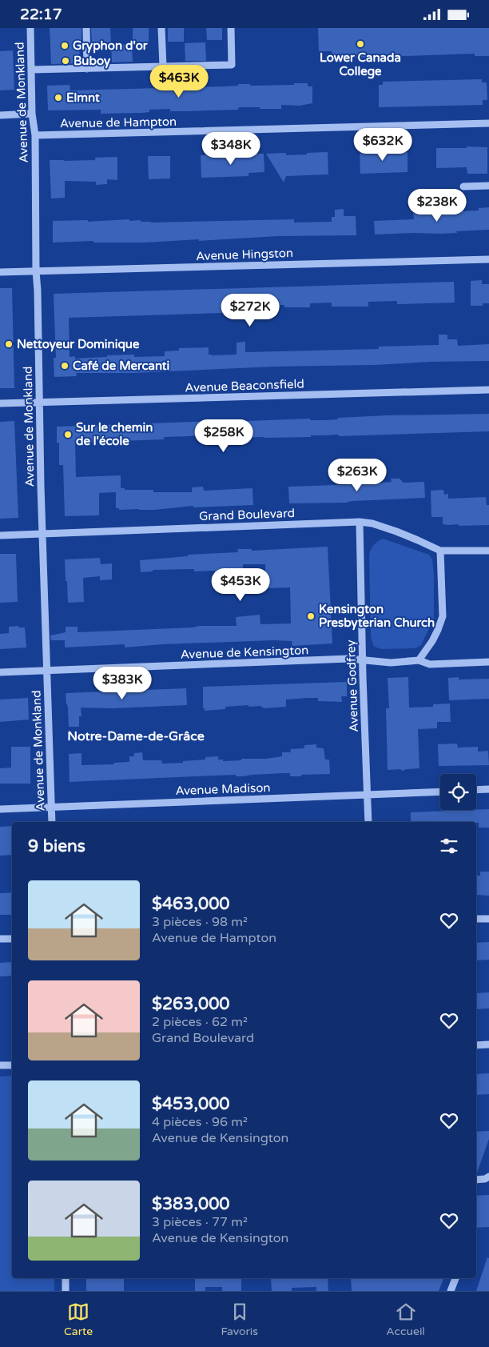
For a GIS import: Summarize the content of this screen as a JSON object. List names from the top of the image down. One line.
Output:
{"streets":{"street":["Avenue de Monkland","Avenue de Hampton","Avenue Hingston","Avenue Beaconsfield","Grand Boulevard","Avenue de Kensington","Avenue Godfrey","Avenue Madison"]},"crossings":[["Avenue de Monkland","Avenue de Hampton"],["Avenue de Monkland","Avenue Hingston"],["Avenue de Monkland","Avenue Beaconsfield"],["Avenue de Monkland","Grand Boulevard"],["Avenue de Monkland","Avenue de Kensington"],["Avenue de Monkland","Avenue Madison"],["Grand Boulevard","Avenue Godfrey"],["Avenue de Kensington","Avenue Godfrey"],["Avenue Godfrey","Avenue Madison"]],"districts":["Notre-Dame-de-Grâce"],"places":["Lower Canada College","Gryphon d'or","Buboy","Elmnt","Nettoyeur Dominique","Café de Mercanti","Sur le chemin de l'école","Kensington Presbyterian Church"],"page":{"status":"22:17","price":["$463K","$632K","$348K","$238K","$272K","$258K","$263K","$453K","$383K"],"heading":"9 biens","list":[{"name":"$463,000","note":"3 pièces · 98 m² · Avenue de Hampton"},{"name":"$263,000","note":"2 pièces · 62 m² · Grand Boulevard"},{"name":"$453,000","note":"4 pièces · 96 m² · Avenue de Kensington"},{"name":"$383,000","note":"3 pièces · 77 m² · Avenue de Kensington"}],"tabs":["Carte","Favoris","Accueil"]}}
